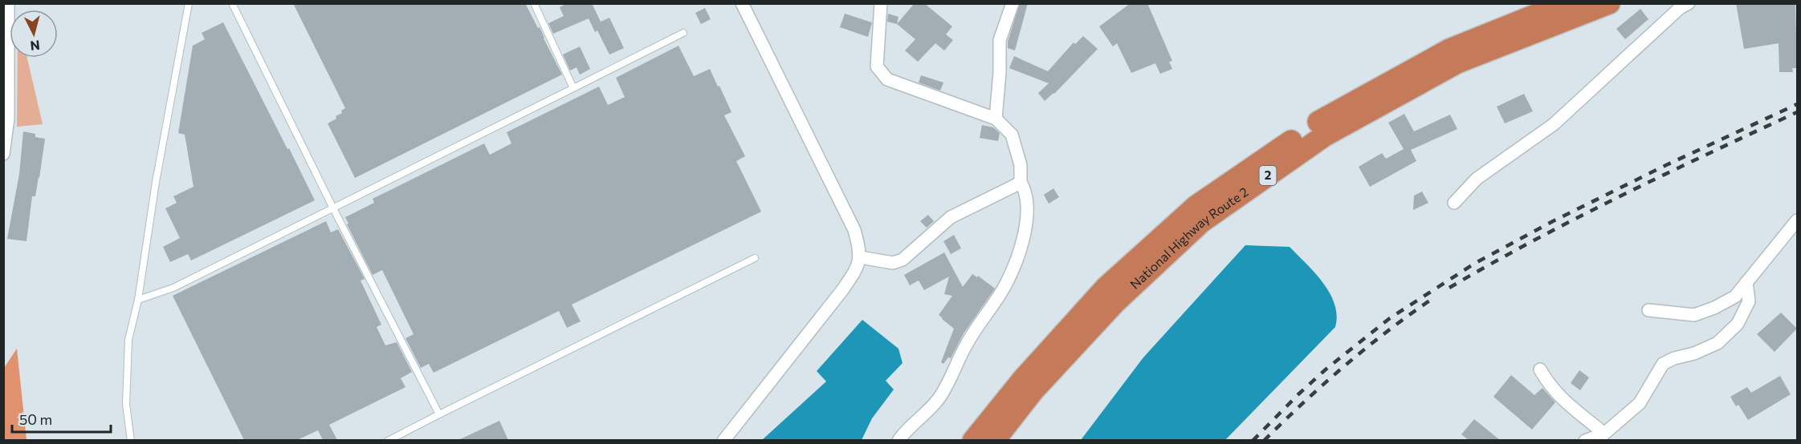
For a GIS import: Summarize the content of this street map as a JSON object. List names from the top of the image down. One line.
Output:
{"streets":{"highway":["2","National Highway Route 2"]},"scale_bar":"50 m","north":"bottom"}
